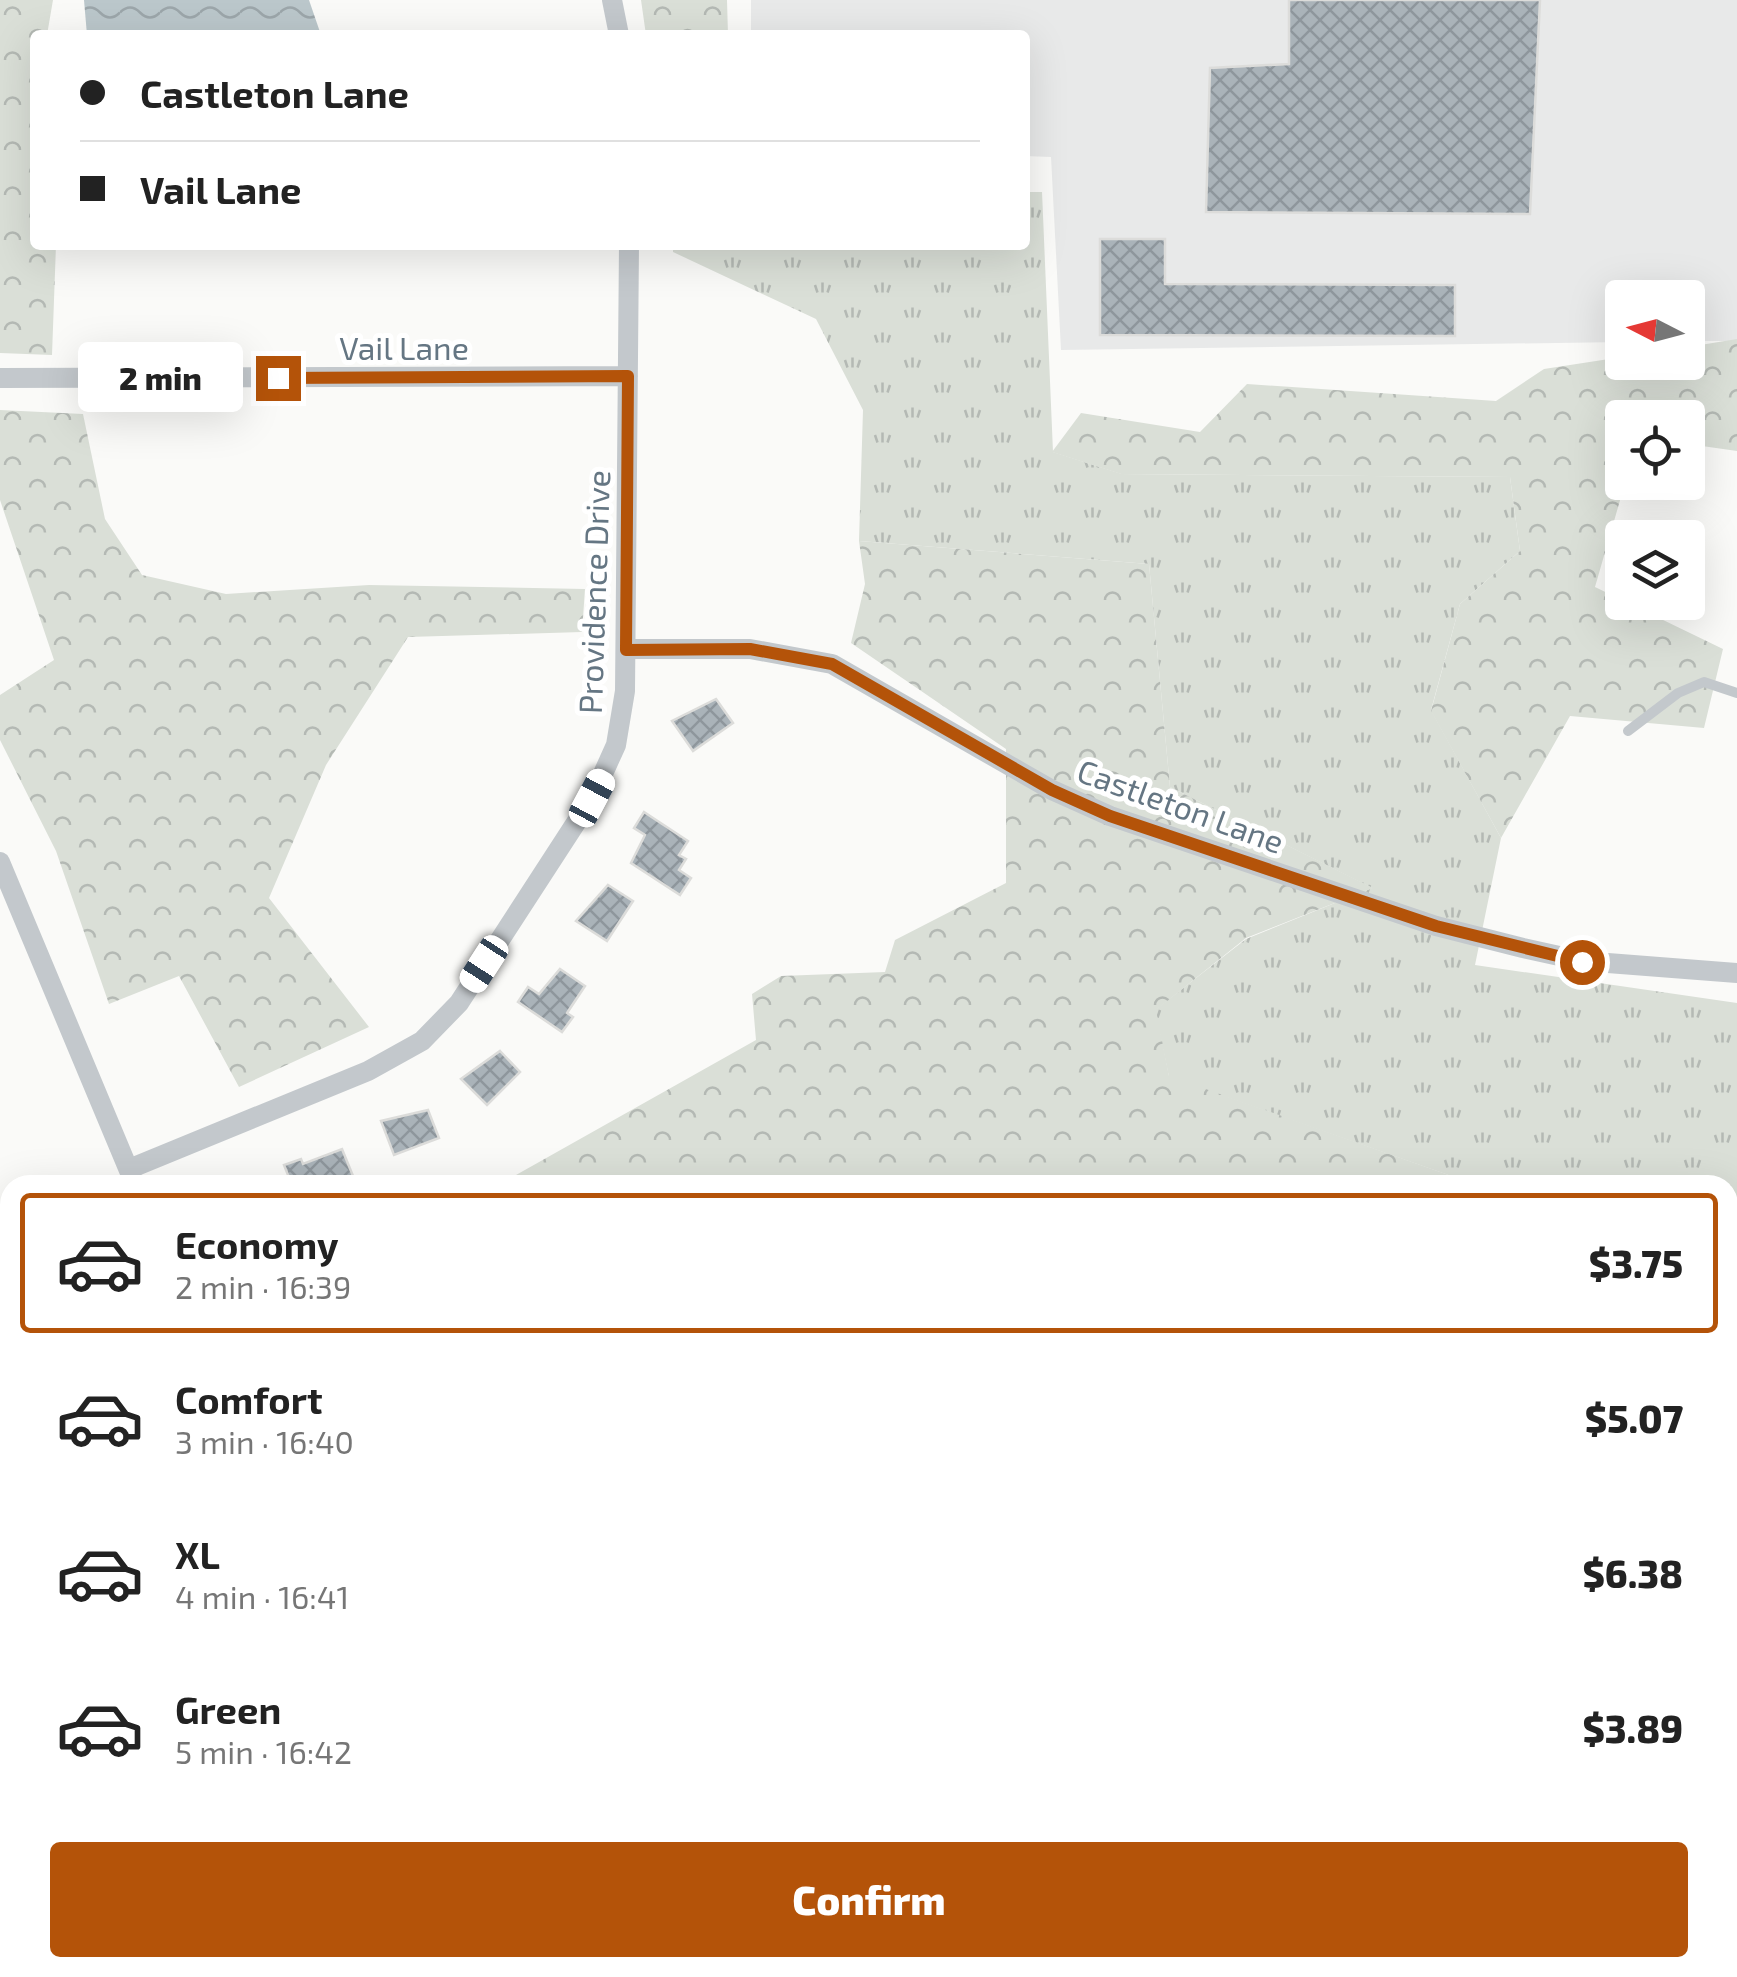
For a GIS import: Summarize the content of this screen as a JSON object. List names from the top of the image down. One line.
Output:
{"streets":{"street":["Vail Lane","Providence Drive","Castleton Lane"]},"crossings":[["Vail Lane","Providence Drive"],["Providence Drive","Castleton Lane"]],"north":"left","page":{"banner":["Castleton Lane","Vail Lane"],"bubble":"2 min","list":[{"name":"Economy","note":"2 min · 16:39","value":"$3.75"},{"name":"Comfort","note":"3 min · 16:40","value":"$5.07"},{"name":"XL","note":"4 min · 16:41","value":"$6.38"},{"name":"Green","note":"5 min · 16:42","value":"$3.89"}],"buttons":"Confirm"}}
